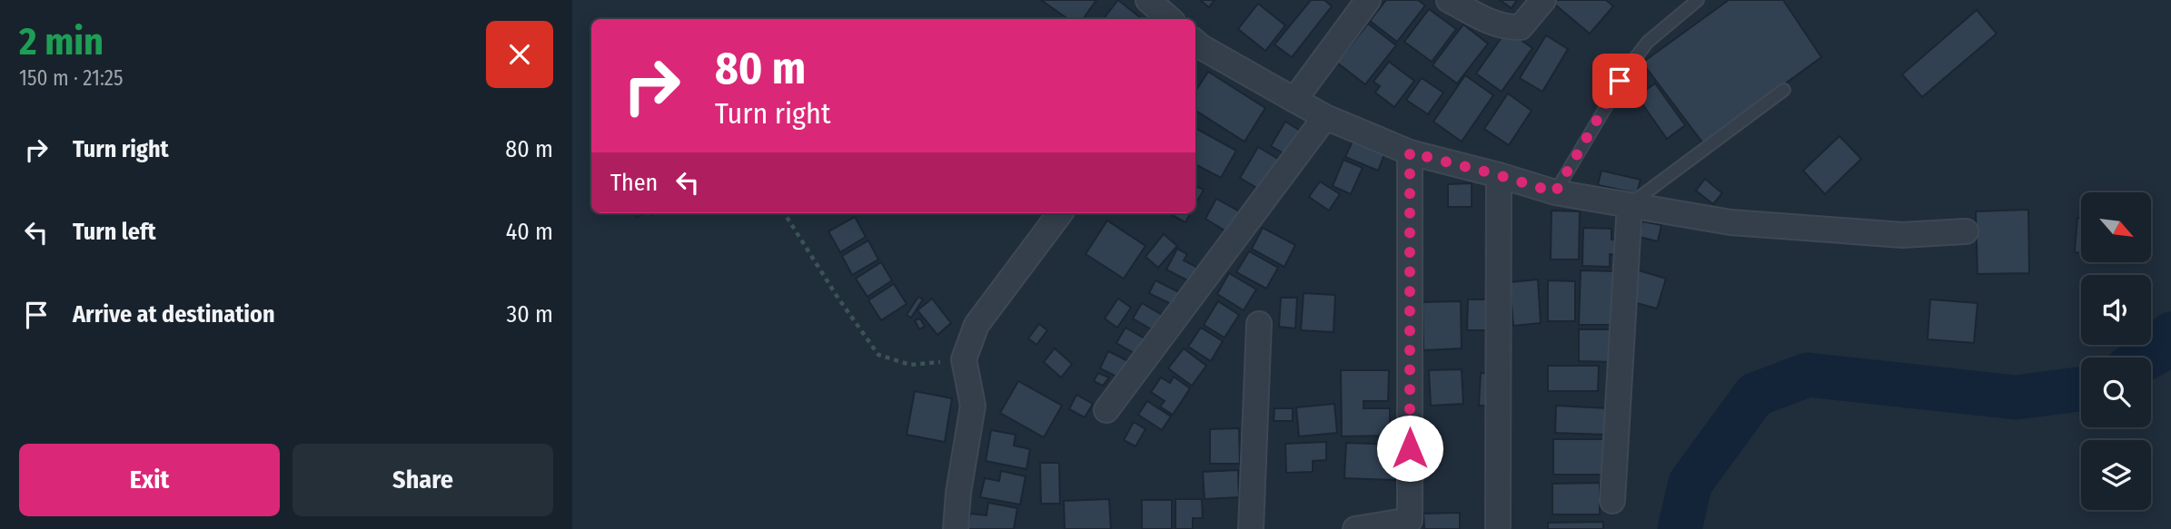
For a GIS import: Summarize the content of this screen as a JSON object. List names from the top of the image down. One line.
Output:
{"north":"bottom right","page":{"heading":["2 min","150 m · 21:25"],"turn":["80 m","Turn right"],"list":[{"name":"Turn right","value":"80 m"},{"name":"Turn left","value":"40 m"},{"name":"Arrive at destination","value":"30 m"}],"then":"Then","buttons":["Exit","Share"]}}
